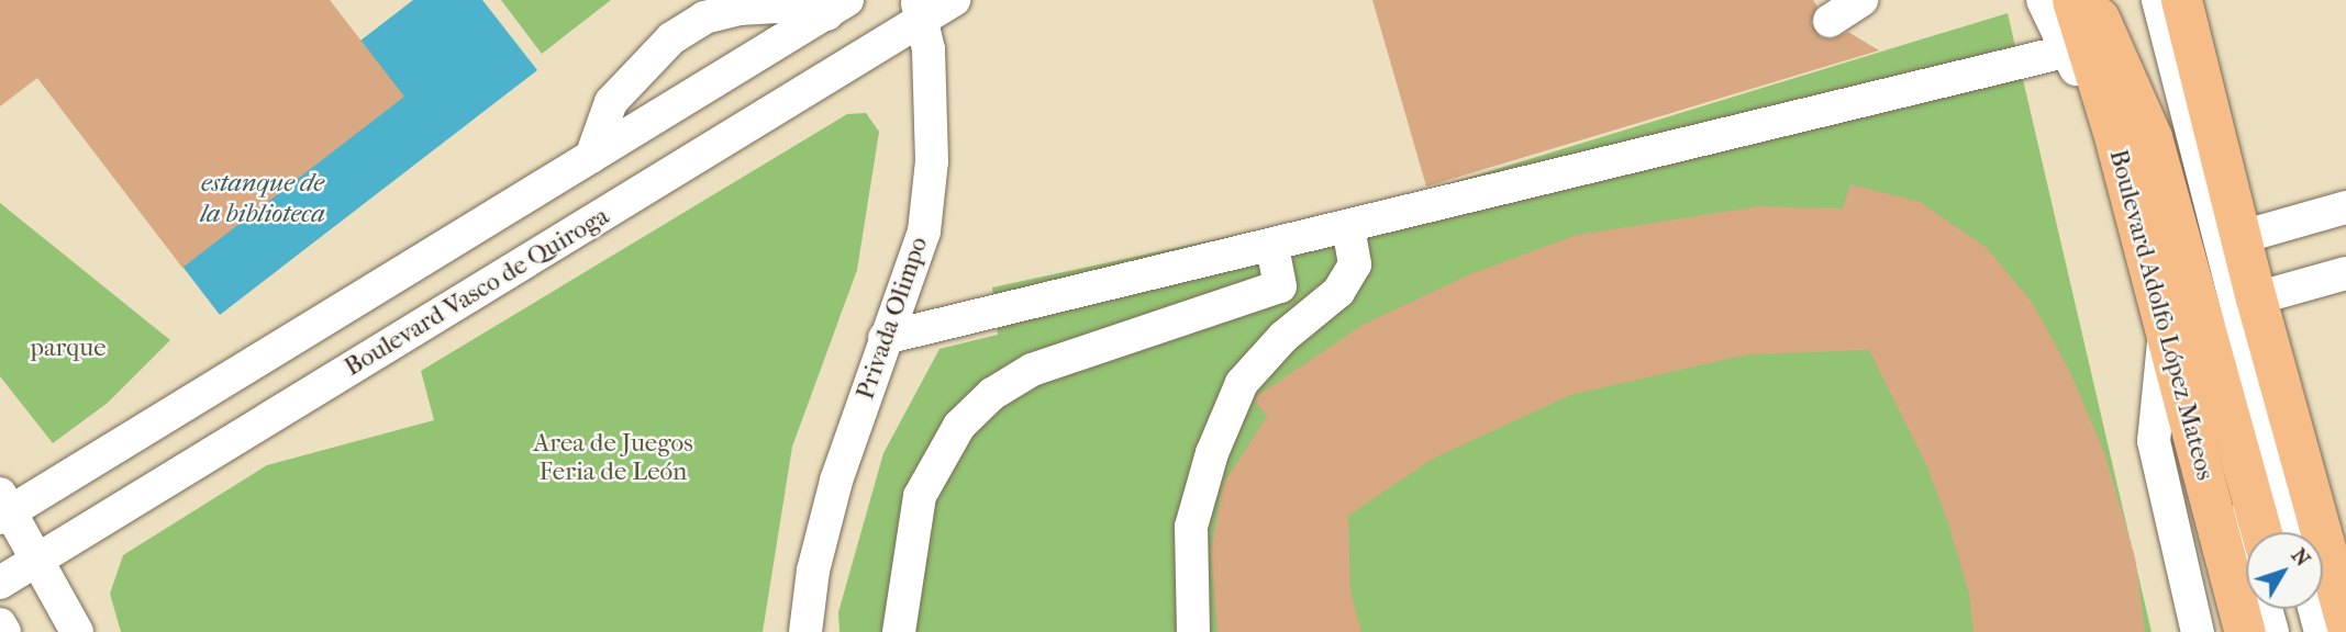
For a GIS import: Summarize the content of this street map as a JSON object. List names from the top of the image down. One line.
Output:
{"streets":{"main road":["Boulevard Adolfo López Mateos"],"street":["Boulevard Vasco de Quiroga","Privada Olimpo"]},"crossings":[["Boulevard Vasco de Quiroga","Privada Olimpo"]],"water":["estanque de la biblioteca"],"parks":["parque","Area de Juegos Feria de León"],"north":"top right"}
